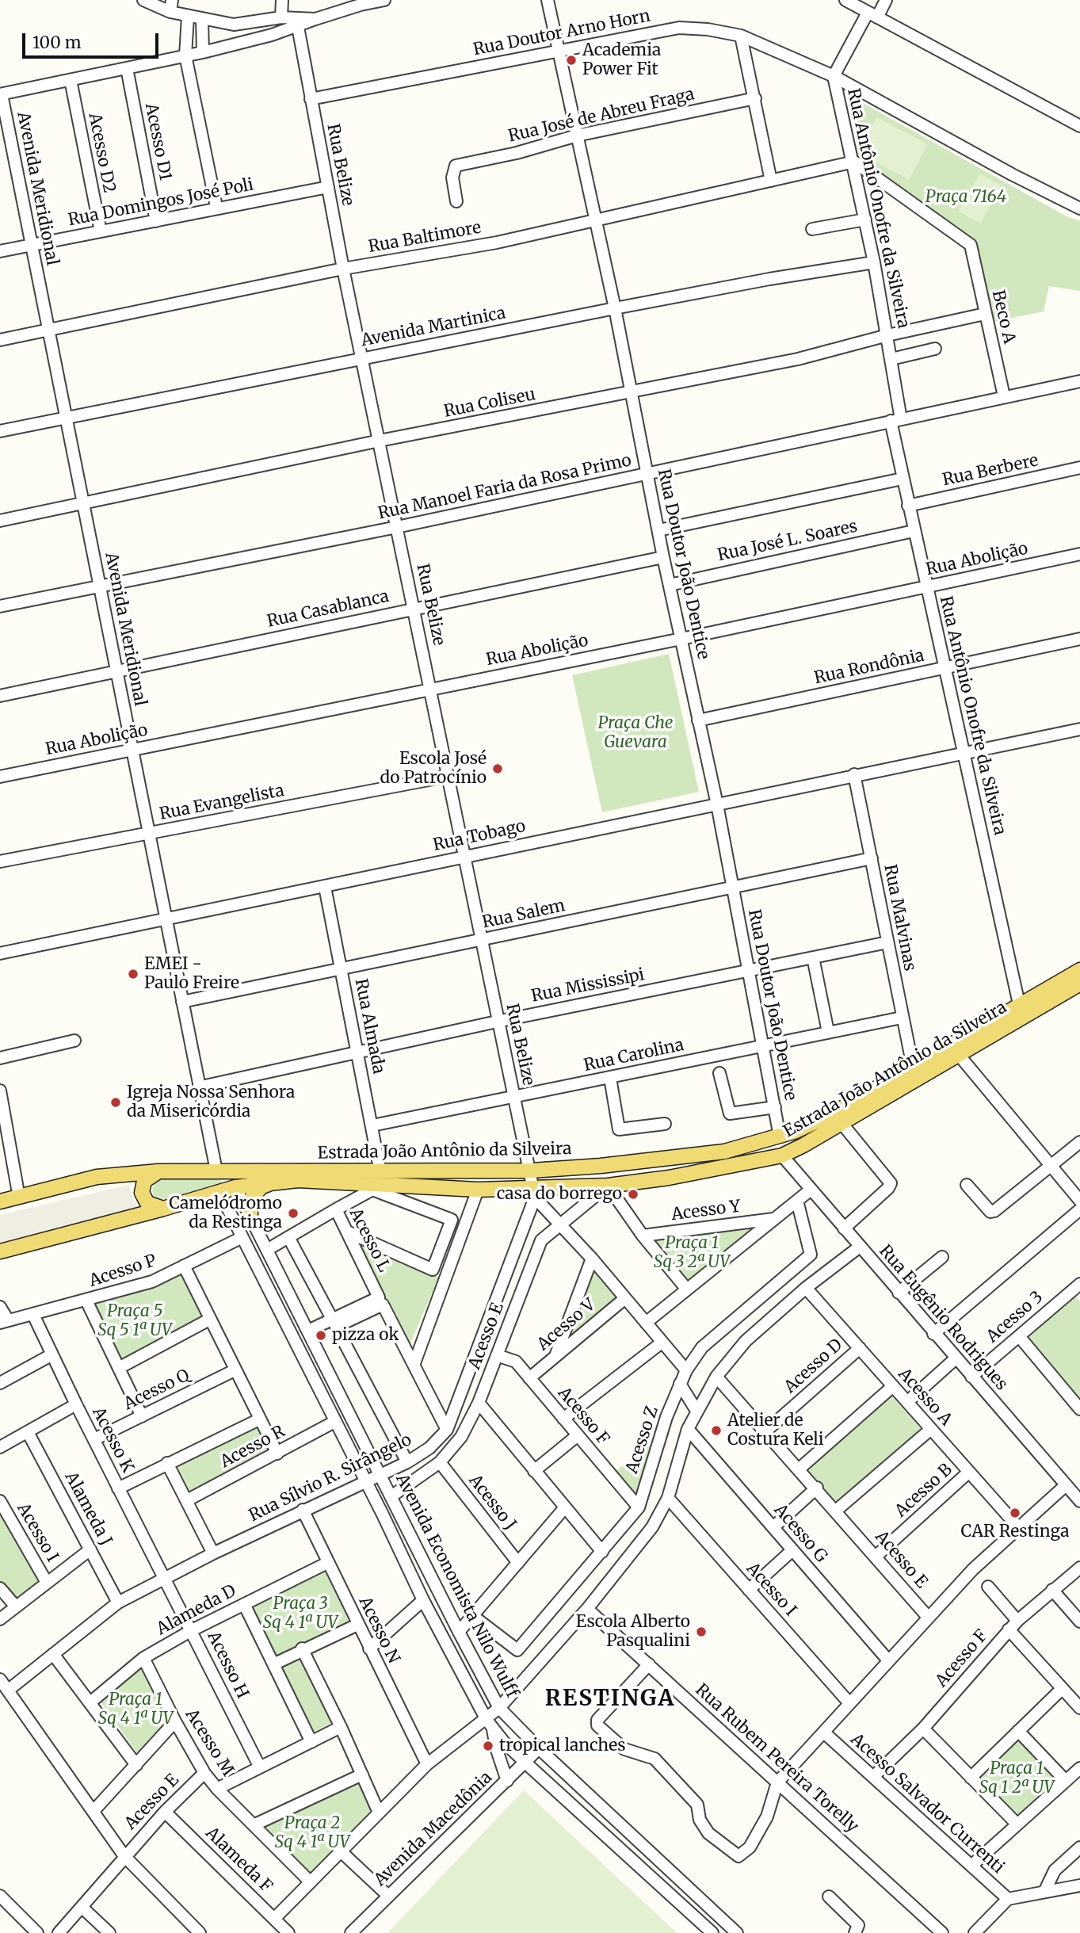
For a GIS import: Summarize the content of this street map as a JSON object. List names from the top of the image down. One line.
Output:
{"streets":{"main road":["Estrada João Antônio da Silveira"],"street":["Rua Doutor Arno Horn","Rua José de Abreu Fraga","Acesso D1","Acesso D2","Rua Belize","Avenida Meridional","Rua Domingos José Poli","Rua Antônio Onofre da Silveira","Rua Baltimore","Beco A","Avenida Martinica","Rua Coliseu","Rua Berbere","Rua Manoel Faria da Rosa Primo","Rua José L. Soares","Rua Abolição","Rua Doutor João Dentice","Rua Casablanca","Rua Rondônia","Rua Evangelista","Rua Tobago","Rua Salem","Rua Malvinas","Rua Mississipi","Rua Almada","Rua Carolina","Acesso Y","Acesso L","Acesso P","Acesso 3","Rua Eugênio Rodrigues","Acesso V","Acesso E","Acesso D","Acesso Q","Acesso A","Acesso F","Acesso K","Acesso Z","Acesso R","Rua Sílvio R. Sirângelo","Acesso B","Acesso J","Alameda J","Acesso I","Acesso G","Avenida Economista Nilo Wulff","Alameda D","Acesso N","Acesso H","Acesso M","Rua Rubem Pereira Torelly","Acesso Salvador Currenti","Avenida Macedônia","Alameda F"]},"crossings":[["Rua Doutor Arno Horn","Rua Belize"],["Rua Doutor Arno Horn","Rua Antônio Onofre da Silveira"],["Rua Doutor Arno Horn","Rua Doutor João Dentice"],["Rua José de Abreu Fraga","Rua Doutor João Dentice"],["Acesso D1","Rua Domingos José Poli"],["Acesso D2","Rua Domingos José Poli"],["Rua Belize","Rua Domingos José Poli"],["Rua Belize","Rua Baltimore"],["Rua Belize","Avenida Martinica"],["Rua Belize","Rua Coliseu"],["Rua Belize","Rua Manoel Faria da Rosa Primo"],["Rua Belize","Rua Abolição"],["Rua Belize","Rua Casablanca"],["Rua Belize","Rua Evangelista"],["Rua Belize","Rua Tobago"],["Rua Belize","Rua Salem"],["Rua Belize","Rua Mississipi"],["Rua Belize","Rua Carolina"],["Rua Belize","Estrada João Antônio da Silveira"],["Rua Belize","Rua Sílvio R. Sirângelo"],["Avenida Meridional","Rua Domingos José Poli"],["Avenida Meridional","Rua Baltimore"],["Avenida Meridional","Avenida Martinica"],["Avenida Meridional","Rua Coliseu"],["Avenida Meridional","Rua Manoel Faria da Rosa Primo"],["Avenida Meridional","Rua Abolição"],["Avenida Meridional","Rua Casablanca"],["Avenida Meridional","Rua Evangelista"],["Avenida Meridional","Rua Tobago"],["Avenida Meridional","Rua Salem"],["Avenida Meridional","Rua Mississipi"],["Avenida Meridional","Estrada João Antônio da Silveira"],["Rua Antônio Onofre da Silveira","Rua Baltimore"],["Rua Antônio Onofre da Silveira","Beco A"],["Rua Antônio Onofre da Silveira","Avenida Martinica"],["Rua Antônio Onofre da Silveira","Rua Coliseu"],["Rua Antônio Onofre da Silveira","Rua Berbere"],["Rua Antônio Onofre da Silveira","Rua Manoel Faria da Rosa Primo"],["Rua Antônio Onofre da Silveira","Rua José L. Soares"],["Rua Antônio Onofre da Silveira","Rua Abolição"],["Rua Antônio Onofre da Silveira","Rua Rondônia"],["Rua Antônio Onofre da Silveira","Rua Tobago"],["Rua Antônio Onofre da Silveira","Estrada João Antônio da Silveira"],["Rua Baltimore","Beco A"],["Rua Baltimore","Rua Doutor João Dentice"],["Beco A","Rua Coliseu"],["Beco A","Rua Manoel Faria da Rosa Primo"],["Avenida Martinica","Rua Doutor João Dentice"],["Rua Coliseu","Rua Doutor João Dentice"],["Rua Manoel Faria da Rosa Primo","Rua Doutor João Dentice"],["Rua José L. Soares","Rua Doutor João Dentice"],["Rua Abolição","Rua Doutor João Dentice"],["Rua Doutor João Dentice","Rua Casablanca"],["Rua Doutor João Dentice","Rua Rondônia"],["Rua Doutor João Dentice","Rua Tobago"],["Rua Doutor João Dentice","Rua Salem"],["Rua Doutor João Dentice","Rua Mississipi"],["Rua Doutor João Dentice","Rua Carolina"],["Rua Doutor João Dentice","Estrada João Antônio da Silveira"],["Rua Tobago","Rua Malvinas"],["Rua Tobago","Rua Almada"],["Rua Salem","Rua Malvinas"],["Rua Salem","Rua Almada"],["Rua Malvinas","Rua Mississipi"],["Rua Malvinas","Rua Carolina"],["Rua Malvinas","Estrada João Antônio da Silveira"],["Rua Mississipi","Rua Almada"],["Rua Almada","Rua Carolina"],["Rua Almada","Estrada João Antônio da Silveira"],["Estrada João Antônio da Silveira","Rua Eugênio Rodrigues"],["Estrada João Antônio da Silveira","Acesso E"],["Estrada João Antônio da Silveira","Rua Sílvio R. Sirângelo"],["Estrada João Antônio da Silveira","Avenida Economista Nilo Wulff"],["Acesso L","Avenida Economista Nilo Wulff"],["Acesso P","Acesso K"],["Acesso P","Avenida Economista Nilo Wulff"],["Acesso 3","Rua Eugênio Rodrigues"],["Acesso V","Acesso F"],["Acesso E","Acesso D"],["Acesso E","Acesso F"],["Acesso E","Acesso B"],["Acesso E","Acesso J"],["Acesso E","Avenida Economista Nilo Wulff"],["Acesso E","Acesso M"],["Acesso E","Alameda F"],["Acesso D","Acesso A"],["Acesso Q","Acesso K"],["Acesso A","Acesso B"],["Acesso F","Acesso Z"],["Acesso F","Acesso Salvador Currenti"],["Acesso K","Rua Sílvio R. Sirângelo"],["Acesso K","Acesso H"],["Acesso R","Avenida Economista Nilo Wulff"],["Rua Sílvio R. Sirângelo","Alameda J"],["Rua Sílvio R. Sirângelo","Avenida Economista Nilo Wulff"],["Rua Sílvio R. Sirângelo","Acesso N"],["Rua Sílvio R. Sirângelo","Acesso H"],["Avenida Economista Nilo Wulff","Avenida Macedônia"],["Alameda D","Acesso N"],["Alameda D","Acesso H"],["Alameda D","Acesso M"]],"districts":["RESTINGA"],"parks":["Praça 7164","Praça Che Guevara","Praça 1 Sq 3 2ª UV","Praça 5 Sq 5 1ª UV","Praça 3 Sq 4 1ª UV","Praça 1 Sq 4 1ª UV","Praça 1 Sq 1 2ª UV","Praça 2 Sq 4 1ª UV"],"places":["Academia Power Fit","Escola José do Patrocínio","EMEI - Paulo Freire","Igreja Nossa Senhora da Misericórdia","casa do borrego","Camelódromo da Restinga","pizza ok","Atelier de Costura Keli","CAR Restinga","Escola Alberto Pasqualini","tropical lanches"],"scale_bar":"100 m"}
